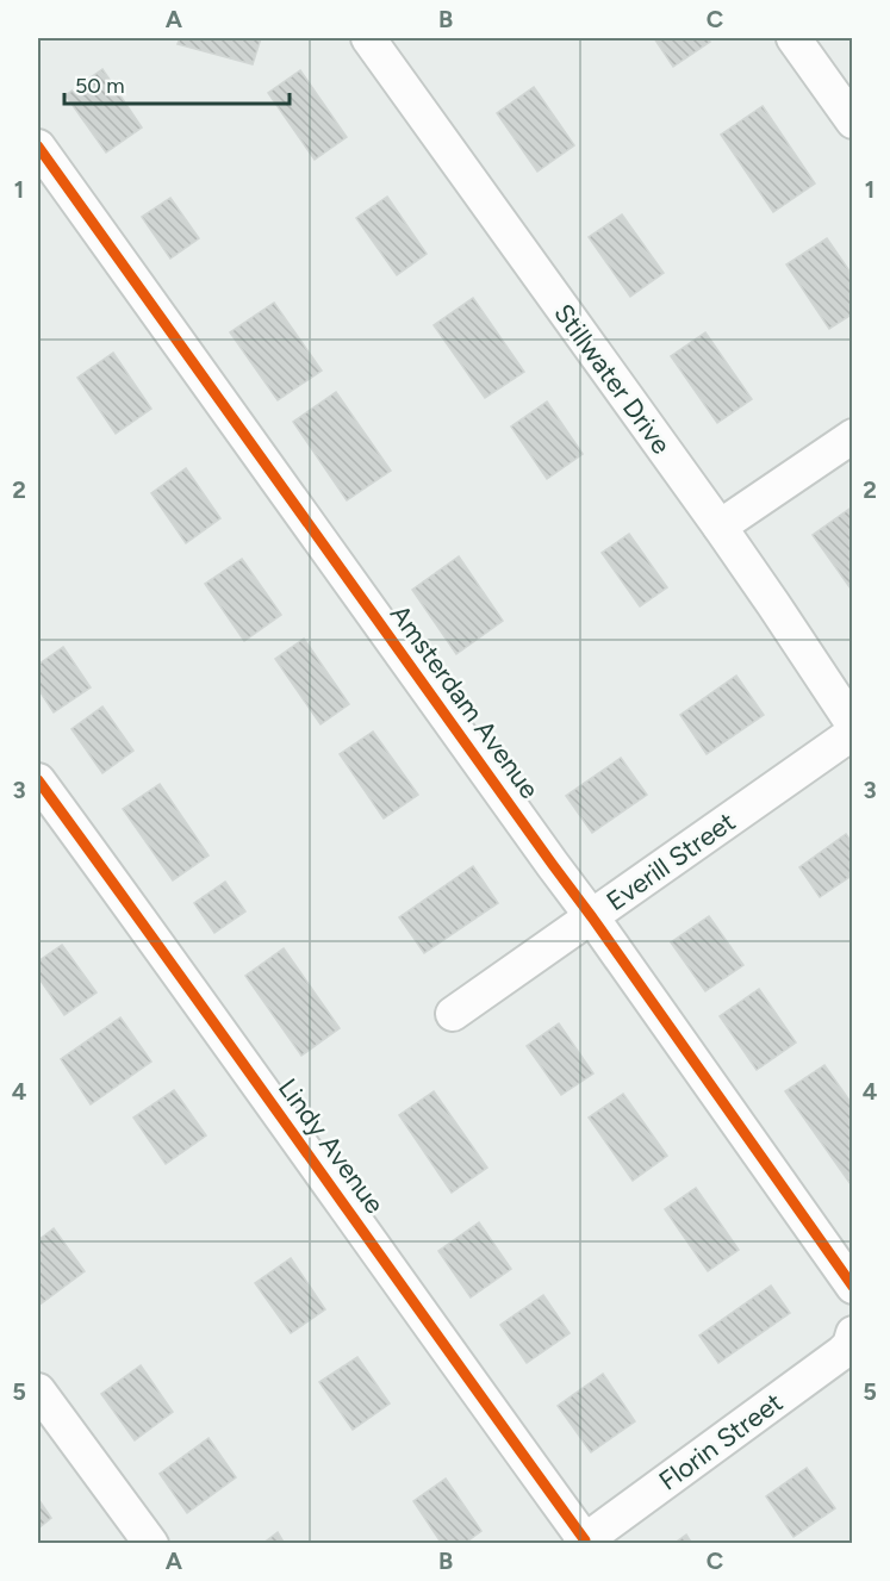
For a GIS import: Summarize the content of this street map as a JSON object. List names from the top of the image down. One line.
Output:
{"streets":{"street":["Stillwater Drive","Amsterdam Avenue","Everill Street","Lindy Avenue","Florin Street"]},"crossings":[["Amsterdam Avenue","Everill Street"],["Lindy Avenue","Florin Street"]],"scale_bar":"50 m","grid":{"columns":["A","B","C"],"rows":["1","2","3","4","5"]}}
